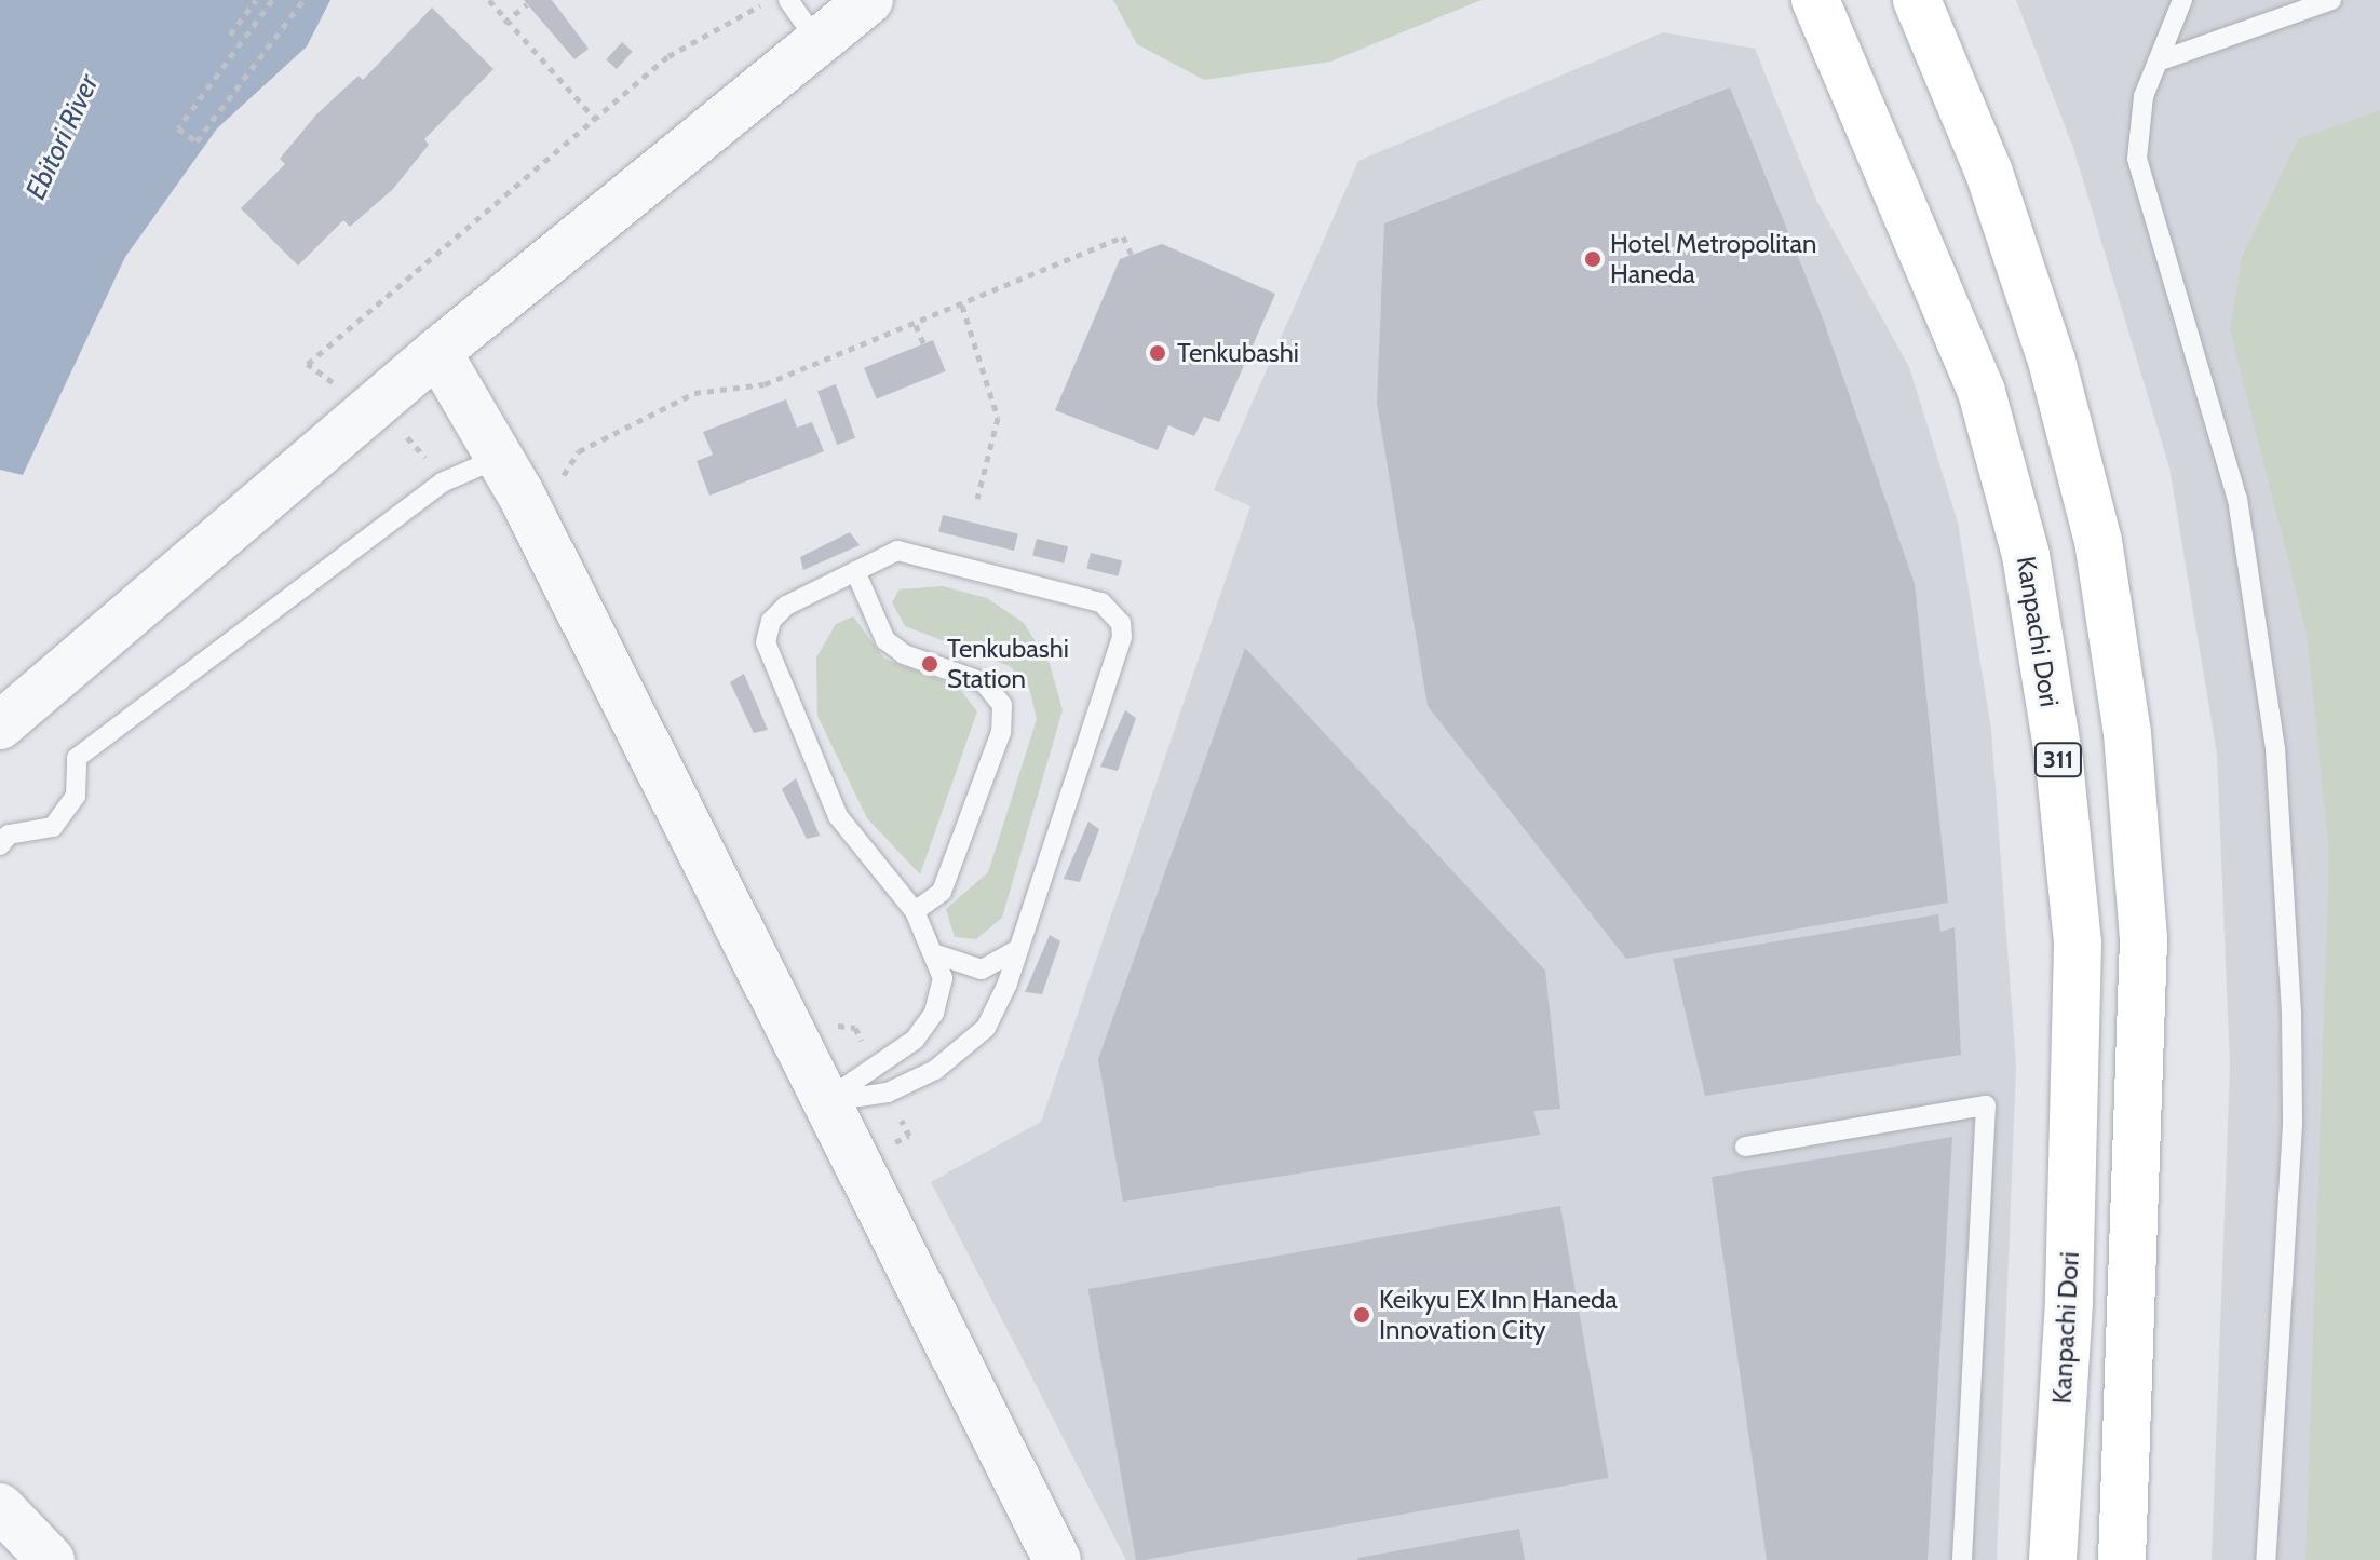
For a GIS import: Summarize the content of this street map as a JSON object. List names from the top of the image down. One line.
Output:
{"streets":{"main road":["Kanpachi Dori","311"]},"water":["Ebitori River"],"places":["Hotel Metropolitan Haneda","Tenkubashi","Tenkubashi Station","Keikyu EX Inn Haneda Innovation City"]}
